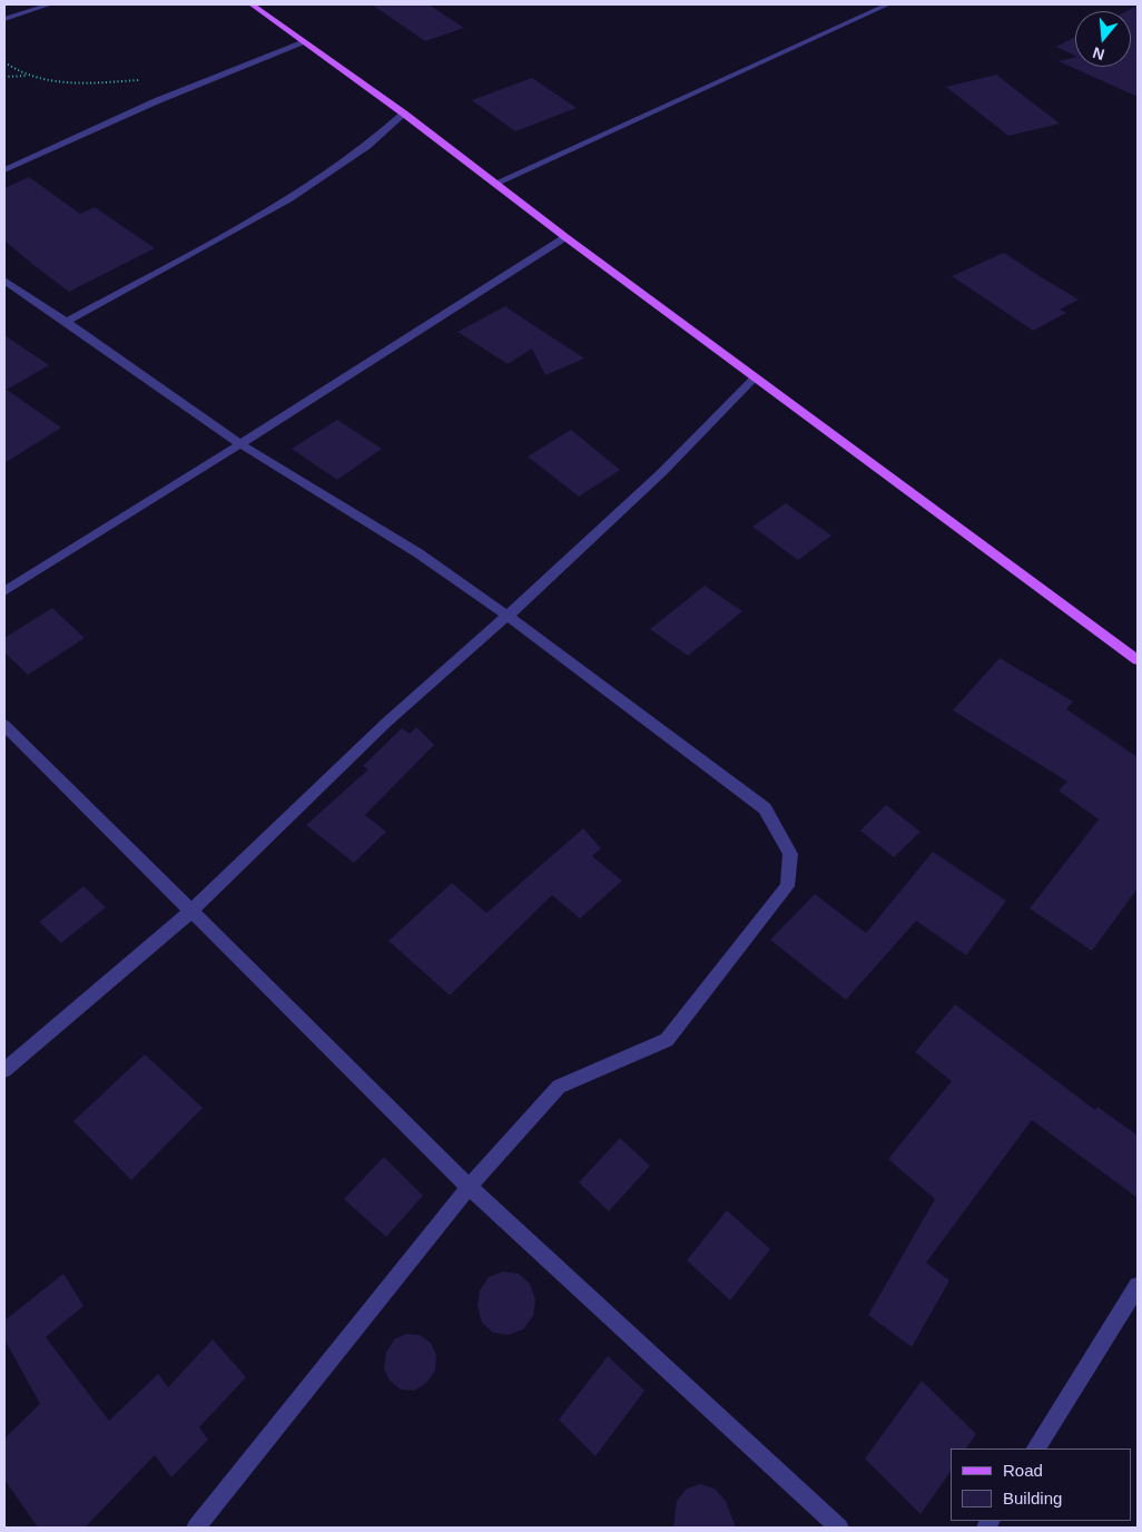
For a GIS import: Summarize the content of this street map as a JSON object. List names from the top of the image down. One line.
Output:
{"legend":["Road","Building"],"north":"bottom"}
